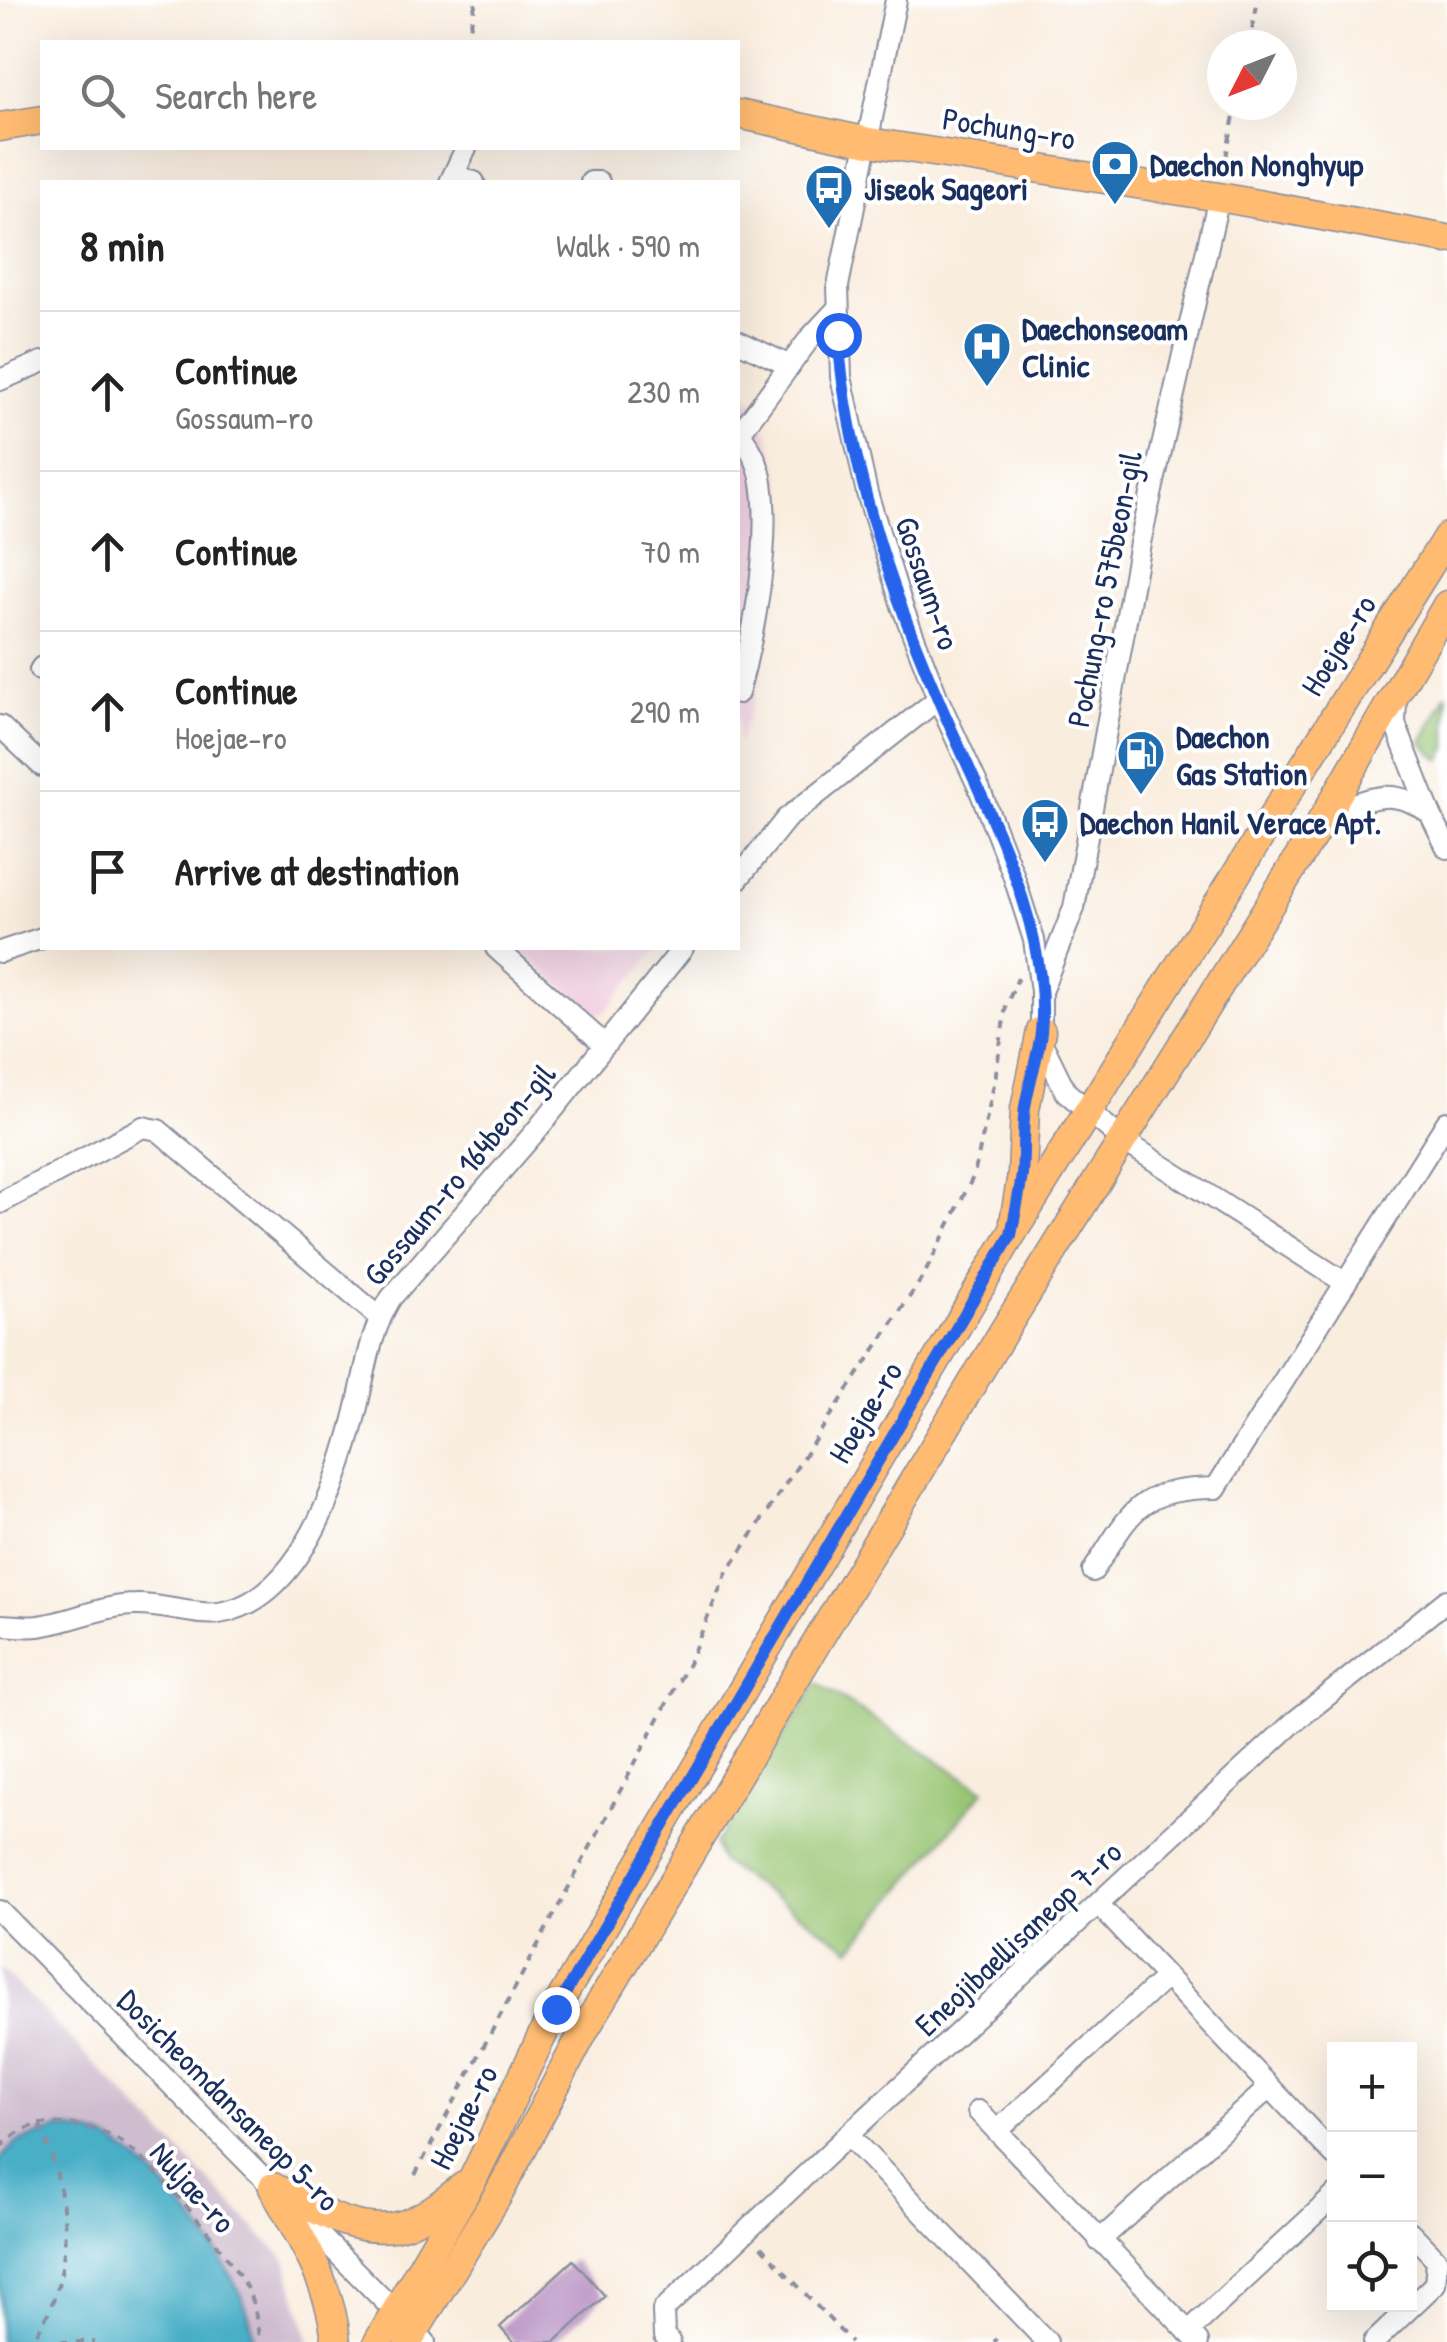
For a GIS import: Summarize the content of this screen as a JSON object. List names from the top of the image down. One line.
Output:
{"streets":{"main road":["Pochung-ro","Hoejae-ro"],"street":["Gossaum-ro","Pochung-ro 575beon-gil","Gossaum-ro 164beon-gil","Eneojibaellisaneop 7-ro","Dosicheomdansaneop 5-ro"],"path":["Nuljae-ro"]},"crossings":[["Pochung-ro","Gossaum-ro"],["Pochung-ro","Pochung-ro 575beon-gil"],["Gossaum-ro","Pochung-ro 575beon-gil"],["Gossaum-ro","Hoejae-ro"],["Hoejae-ro","Dosicheomdansaneop 5-ro"]],"places":{"bank":["Daechon Nonghyup"],"bus stop":["Jiseok Sageori","Daechon Hanil Verace Apt."],"hospital":["Daechonseoam Clinic"],"fuel station":["Daechon Gas Station"]},"north":"bottom left","page":{"search":"Search here","heading":["8 min","Walk · 590 m"],"list":[["Continue","Gossaum-ro","230 m"],["Continue","70 m"],["Continue","Hoejae-ro","290 m"],"Arrive at destination"],"map_buttons":["+","−"]}}
